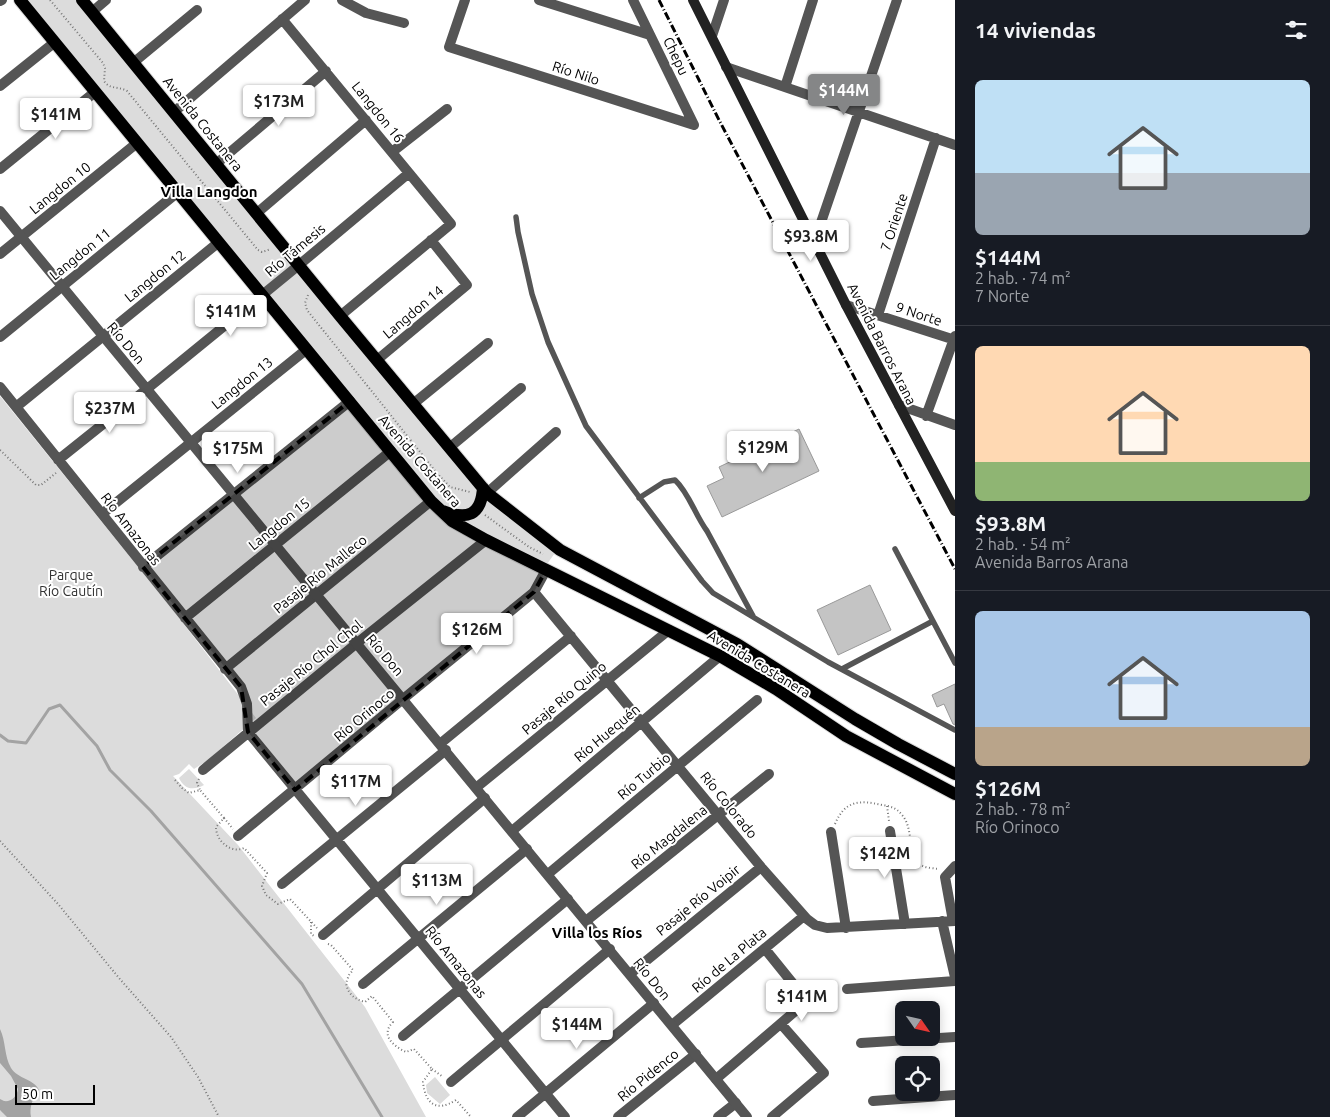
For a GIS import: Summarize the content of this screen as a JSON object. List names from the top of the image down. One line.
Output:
{"streets":{"main road":["Avenida Costanera","Avenida Barros Arana"],"street":["Chepu","Río Nilo","Langdon 16","Langdon 10","7 Oriente","Río Támesis","Langdon 11","Langdon 12","Langdon 14","9 Norte","Río Don","Langdon 13","Langdon 15","Río Amazonas","Pasaje Río Malleco","Pasaje Río Chol Chol","Pasaje Río Quino","Río Orinoco","Río Huequén","Río Turbio","Río Colorado","Río Magdalena","Pasaje Río Voipir","Río de La Plata","Río Pidenco"]},"crossings":[["Chepu","Río Nilo"],["Langdon 16","Río Támesis"],["Langdon 16","Langdon 14"],["Avenida Costanera","Langdon 10"],["Avenida Costanera","Río Támesis"],["Avenida Costanera","Langdon 11"],["Avenida Costanera","Langdon 12"],["Avenida Costanera","Langdon 14"],["Avenida Costanera","Langdon 13"],["Avenida Costanera","Langdon 15"],["Avenida Costanera","Pasaje Río Malleco"],["Avenida Costanera","Pasaje Río Chol Chol"],["Avenida Costanera","Pasaje Río Quino"],["Avenida Costanera","Río Orinoco"],["Avenida Costanera","Río Huequén"],["Langdon 10","Río Don"],["7 Oriente","9 Norte"],["Río Támesis","Río Don"],["Río Támesis","Río Amazonas"],["Langdon 11","Río Don"],["Langdon 12","Río Don"],["Langdon 12","Río Amazonas"],["9 Norte","Avenida Barros Arana"],["Río Don","Langdon 13"],["Río Don","Langdon 15"],["Río Don","Pasaje Río Malleco"],["Río Don","Pasaje Río Chol Chol"],["Río Don","Pasaje Río Quino"],["Río Don","Río Orinoco"],["Río Don","Río Huequén"],["Río Don","Río Turbio"],["Río Don","Río Magdalena"],["Río Don","Pasaje Río Voipir"],["Río Don","Río de La Plata"],["Río Don","Río Pidenco"],["Langdon 13","Río Amazonas"],["Langdon 15","Río Amazonas"],["Río Amazonas","Pasaje Río Malleco"],["Río Amazonas","Pasaje Río Chol Chol"],["Río Amazonas","Río Orinoco"],["Pasaje Río Quino","Río Colorado"],["Río Orinoco","Río Colorado"],["Río Huequén","Río Colorado"],["Río Turbio","Río Colorado"],["Río Colorado","Río Magdalena"],["Río Colorado","Pasaje Río Voipir"],["Río Colorado","Río de La Plata"]],"districts":["Villa Langdon","Villa los Ríos"],"parks":["Parque Río Cautín"],"scale_bar":"50 m","north":"bottom right","page":{"heading":"14 viviendas","list":[{"name":"$144M","note":"2 hab. · 74 m² · 7 Norte"},{"name":"$93.8M","note":"2 hab. · 54 m² · Avenida Barros Arana"},{"name":"$126M","note":"2 hab. · 78 m² · Río Orinoco"}],"price":["$144M","$173M","$141M","$93.8M","$141M","$237M","$129M","$175M","$126M","$117M","$142M","$113M","$141M","$144M"],"scale":"50 m"}}
